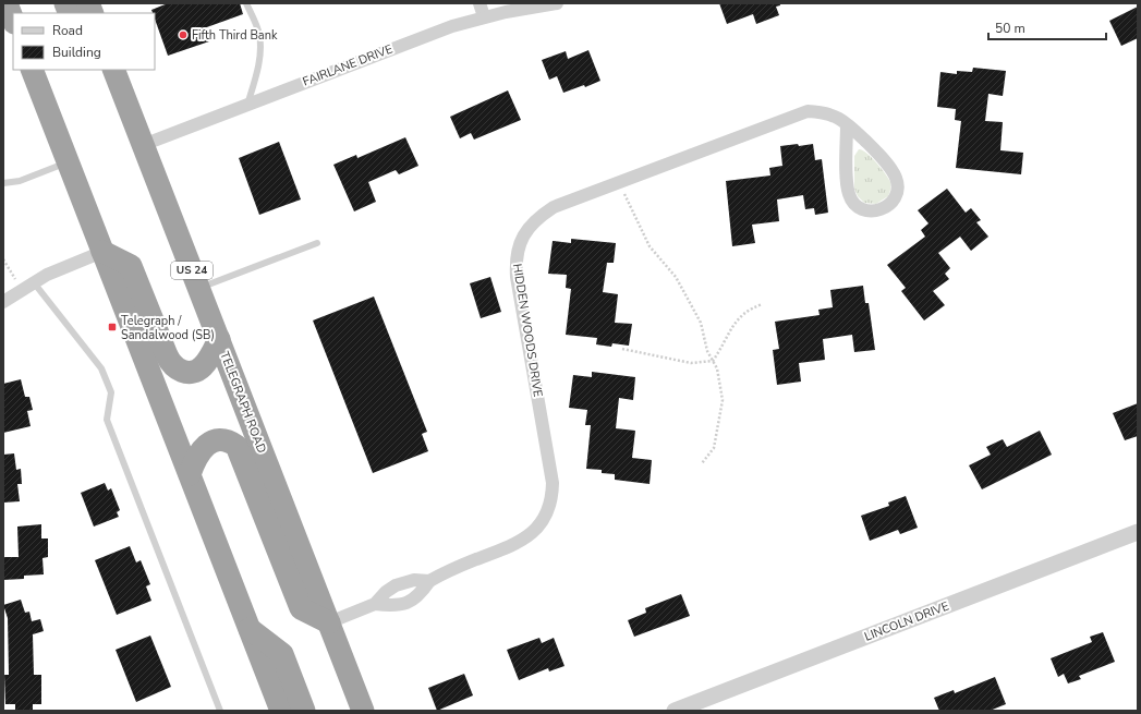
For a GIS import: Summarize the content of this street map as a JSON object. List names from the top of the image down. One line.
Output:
{"streets":{"highway":["US 24","TELEGRAPH ROAD"],"street":["FAIRLANE DRIVE","HIDDEN WOODS DRIVE","LINCOLN DRIVE"]},"crossings":[["FAIRLANE DRIVE","TELEGRAPH ROAD"],["HIDDEN WOODS DRIVE","TELEGRAPH ROAD"]],"places":{"other":["Fifth Third Bank"],"transit":["Telegraph / Sandalwood (SB)"]},"legend":["Road","Building"],"scale_bar":"50 m"}
